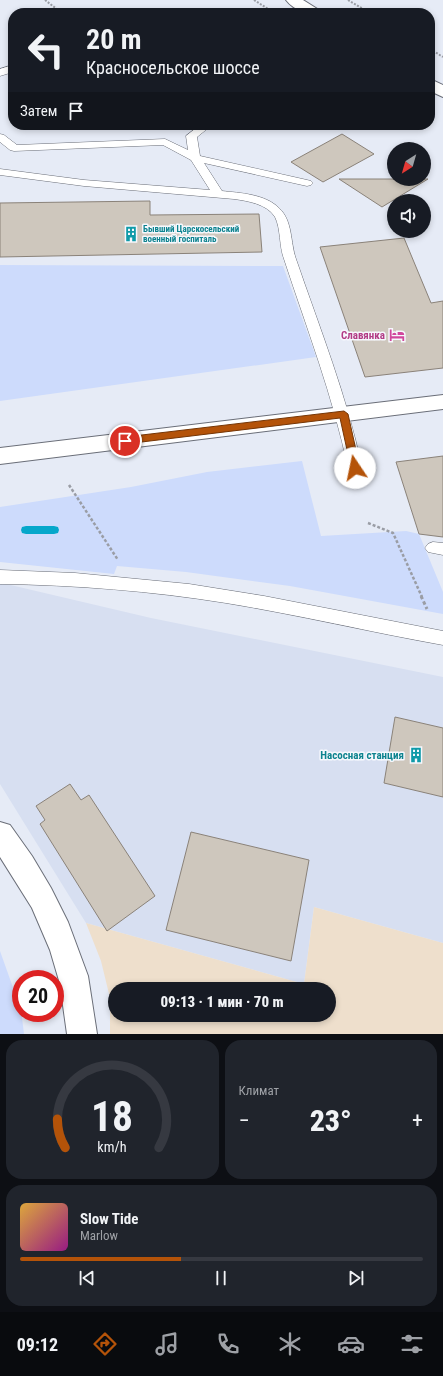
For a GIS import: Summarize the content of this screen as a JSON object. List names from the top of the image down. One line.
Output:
{"places":{"building":["Бывший Царскосельский военный госпиталь","Насосная станция"],"hotel":["Славянка"]},"north":"bottom left","page":{"turn":["20 m","Красносельское шоссе"],"then":"Затем","limit":"20","trip":"09:13 · 1 мин · 70 m","tile":"Климат","heat":["−","23°","+"],"song":["Slow Tide","Marlow"],"tabs":"09:12","gauge":["18","km/h"]}}
